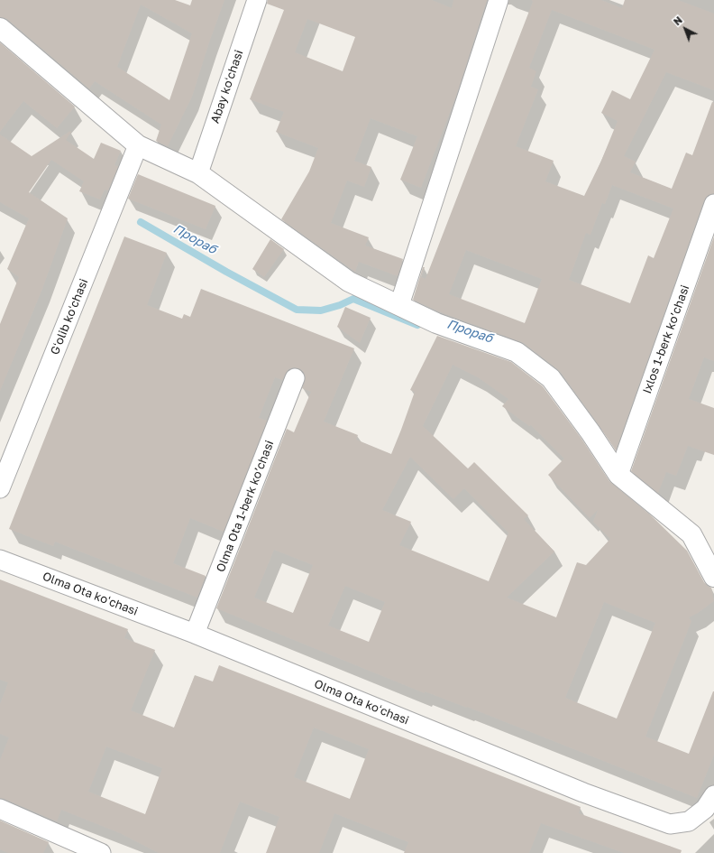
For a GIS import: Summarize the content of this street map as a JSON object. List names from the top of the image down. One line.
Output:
{"streets":{"street":["Abay koʻchasi","Gʻolib koʻchasi","Ixlos 1-berk koʼchasi","Olma Ota 1-berk koʼchasi","Olma Ota koʻchasi"]},"crossings":[["Olma Ota 1-berk koʼchasi","Olma Ota koʻchasi"]],"water":["Прораб"],"north":"top left"}
